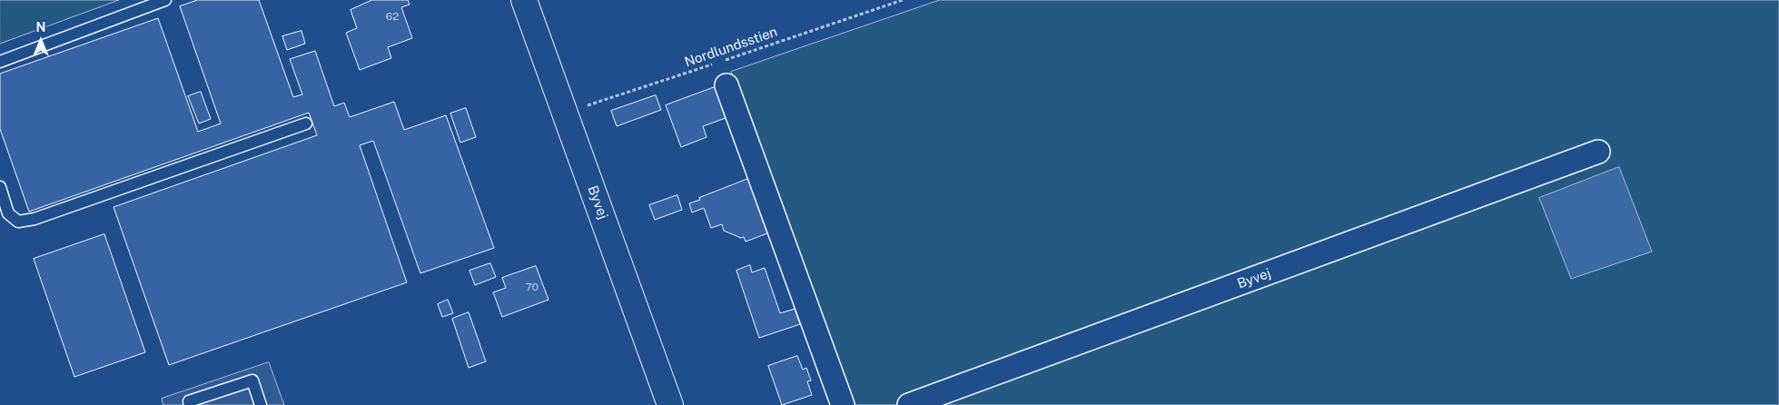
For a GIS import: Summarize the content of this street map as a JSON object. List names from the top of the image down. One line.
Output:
{"streets":{"street":["Byvej"],"path":["Nordlundsstien"]},"crossings":[["Nordlundsstien","Byvej"]],"house_numbers":["62","70"],"north":"top"}
